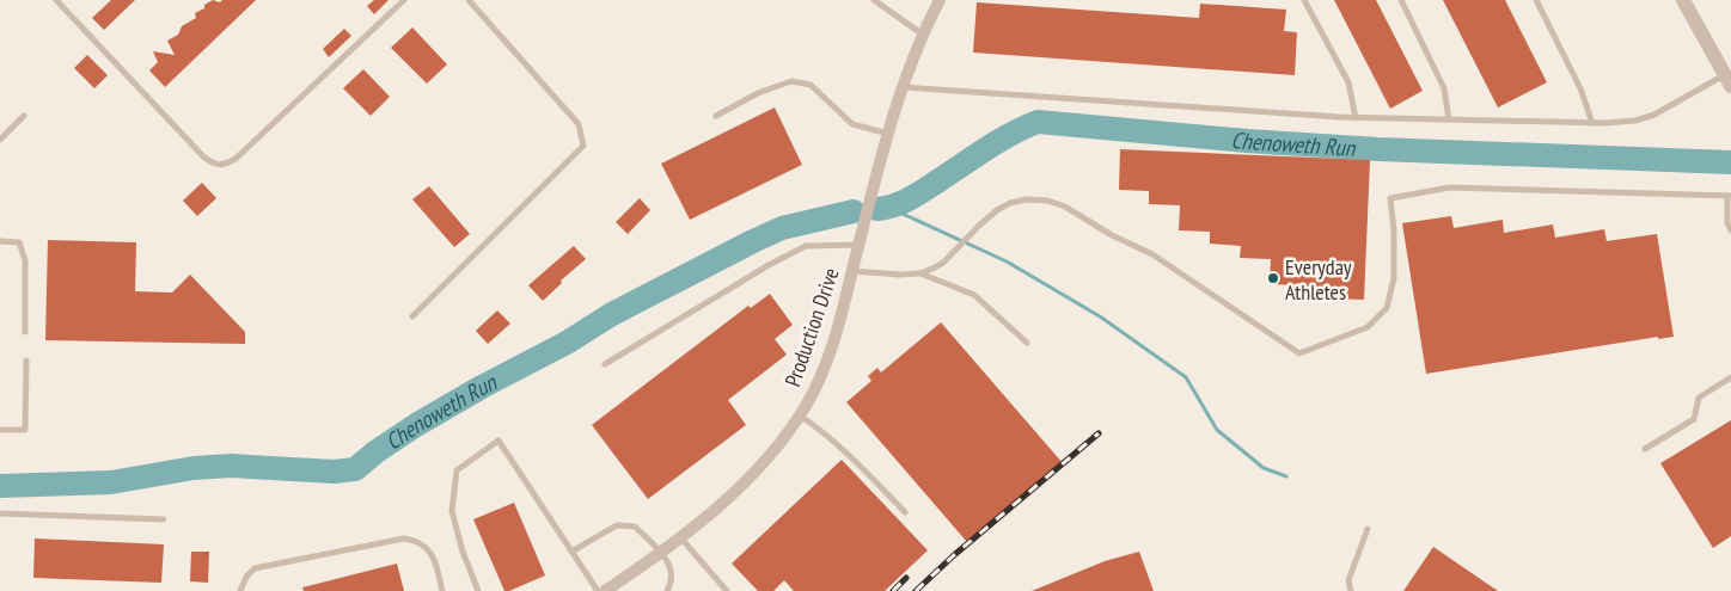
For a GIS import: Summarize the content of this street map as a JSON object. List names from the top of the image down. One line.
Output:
{"streets":{"street":["Production Drive"]},"water":["Chenoweth Run"],"places":["Everyday Athletes"]}
